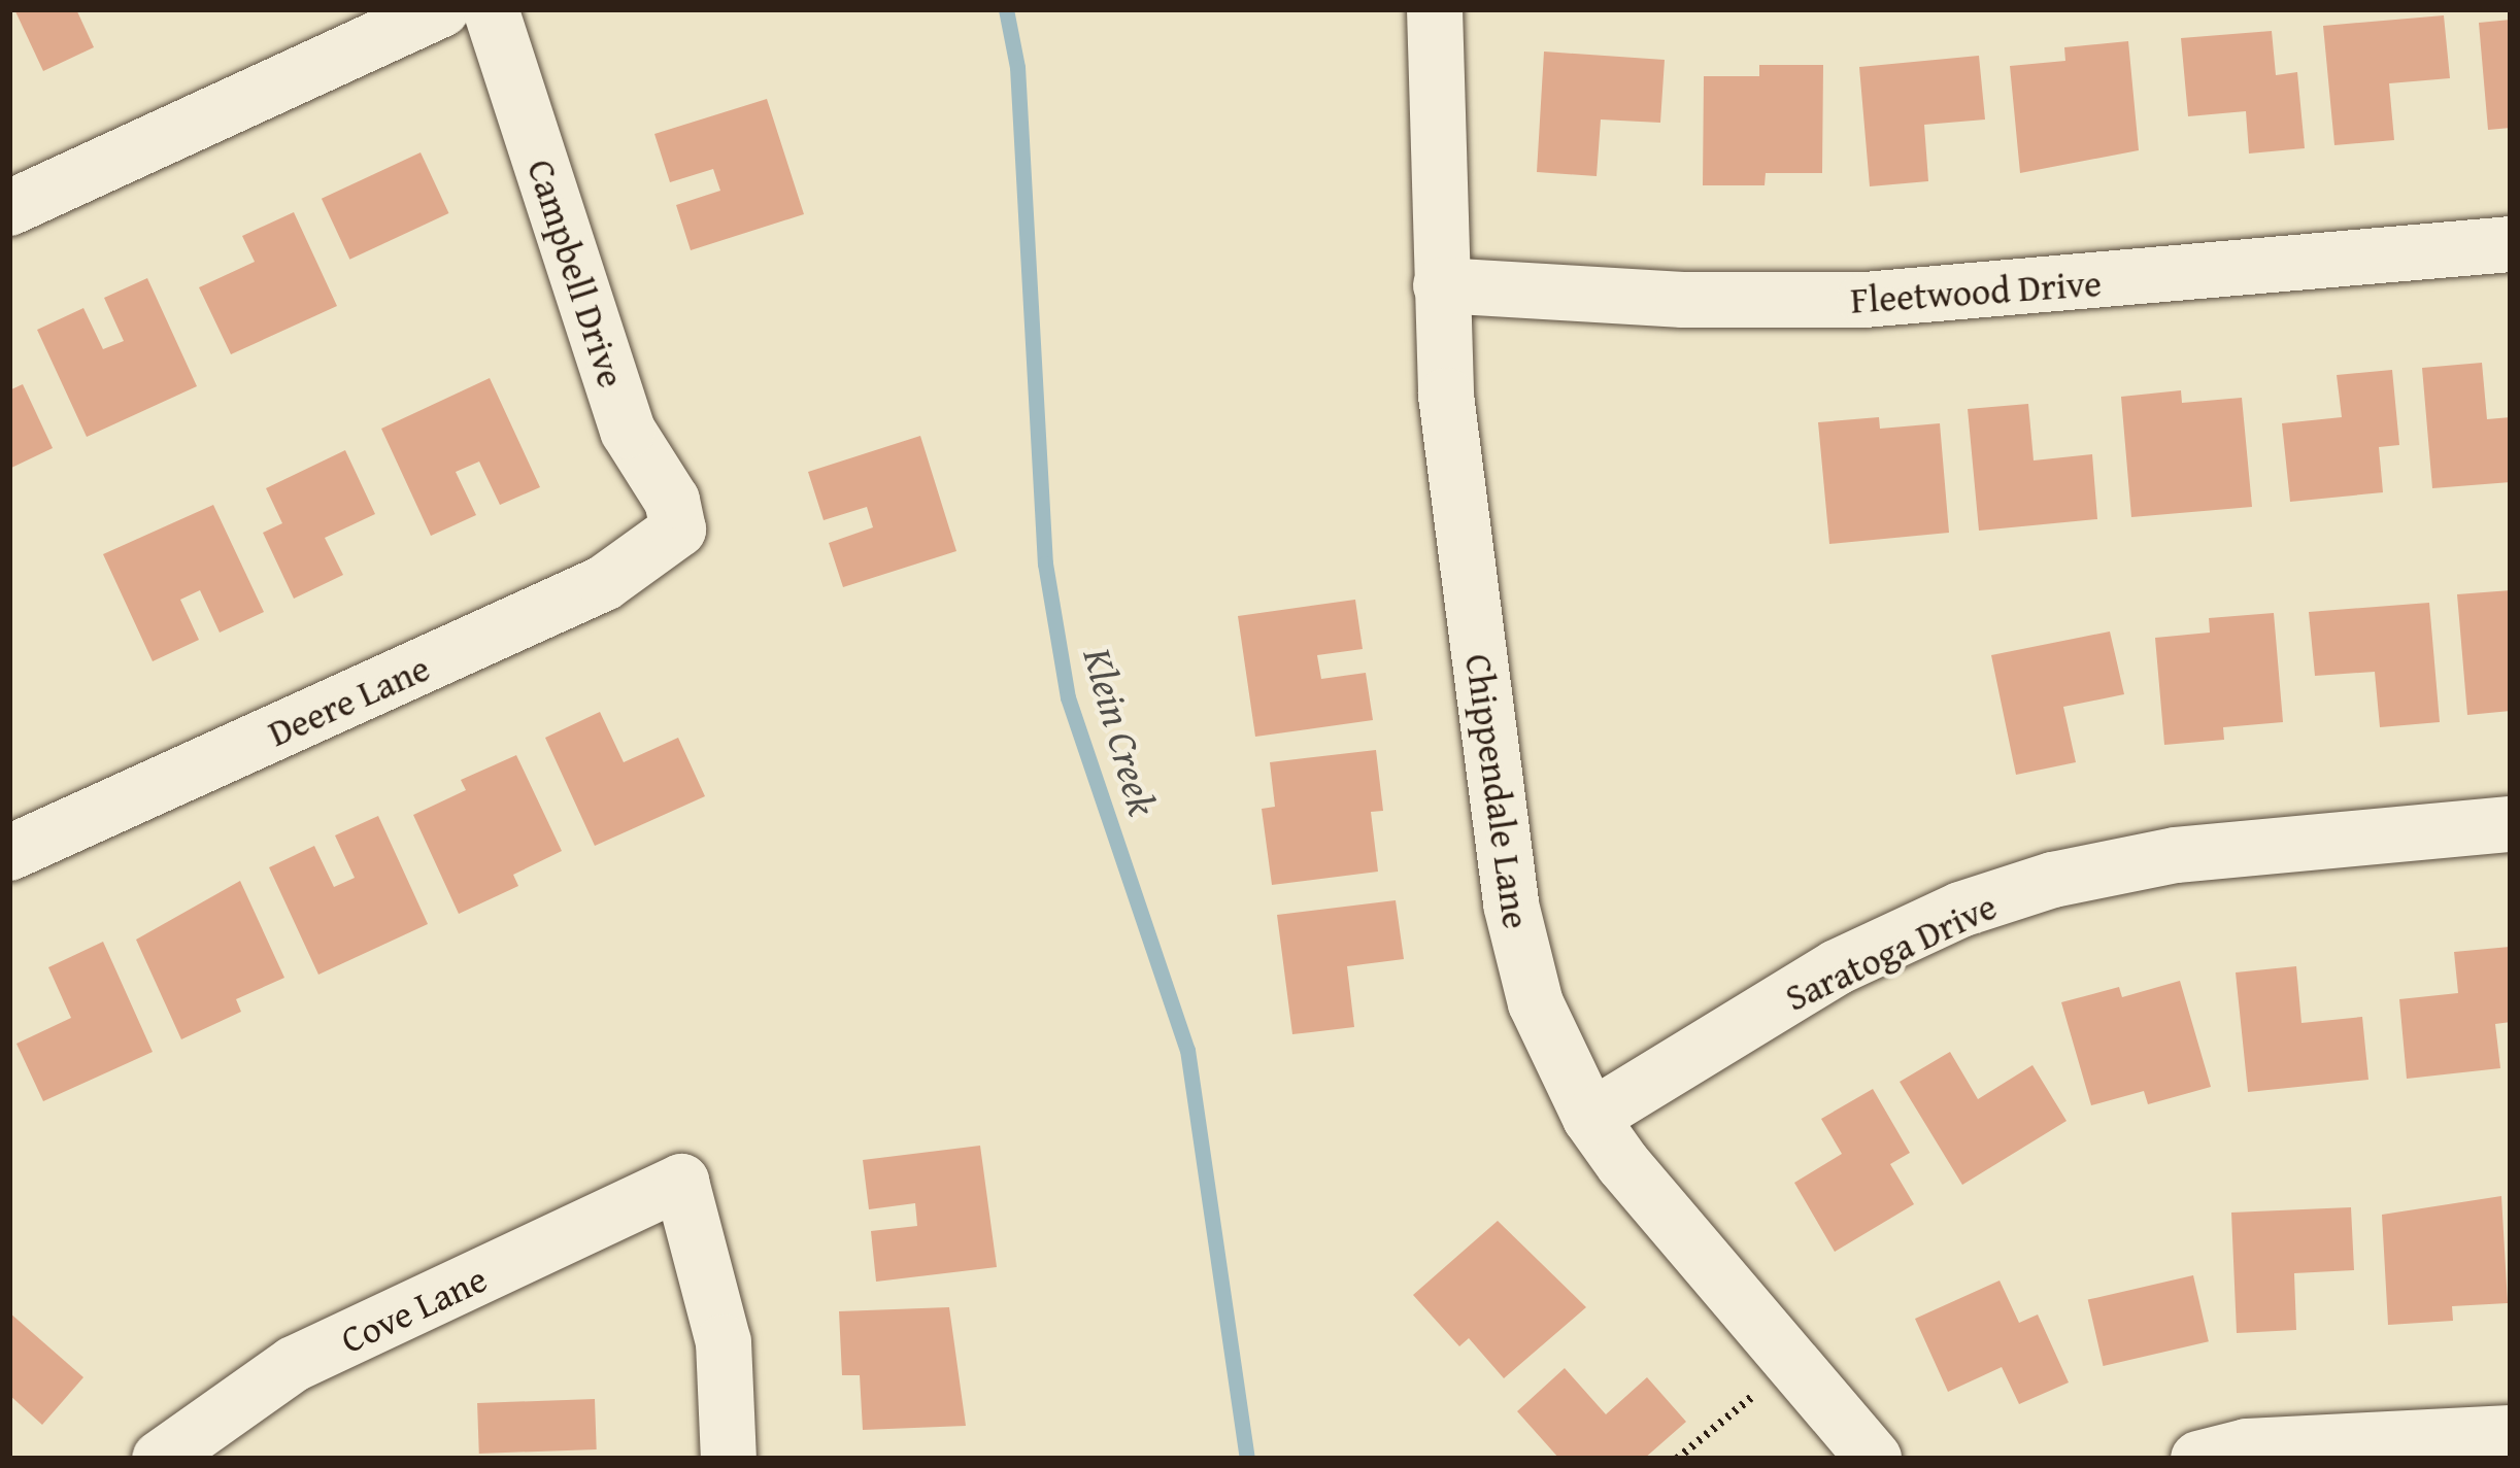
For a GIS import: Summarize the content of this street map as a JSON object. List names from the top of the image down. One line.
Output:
{"streets":{"street":["Campbell Drive","Fleetwood Drive","Deere Lane","Chippendale Lane","Saratoga Drive","Cove Lane"]},"crossings":[["Campbell Drive","Deere Lane"],["Fleetwood Drive","Chippendale Lane"],["Chippendale Lane","Saratoga Drive"]],"water":["Klein Creek"]}
